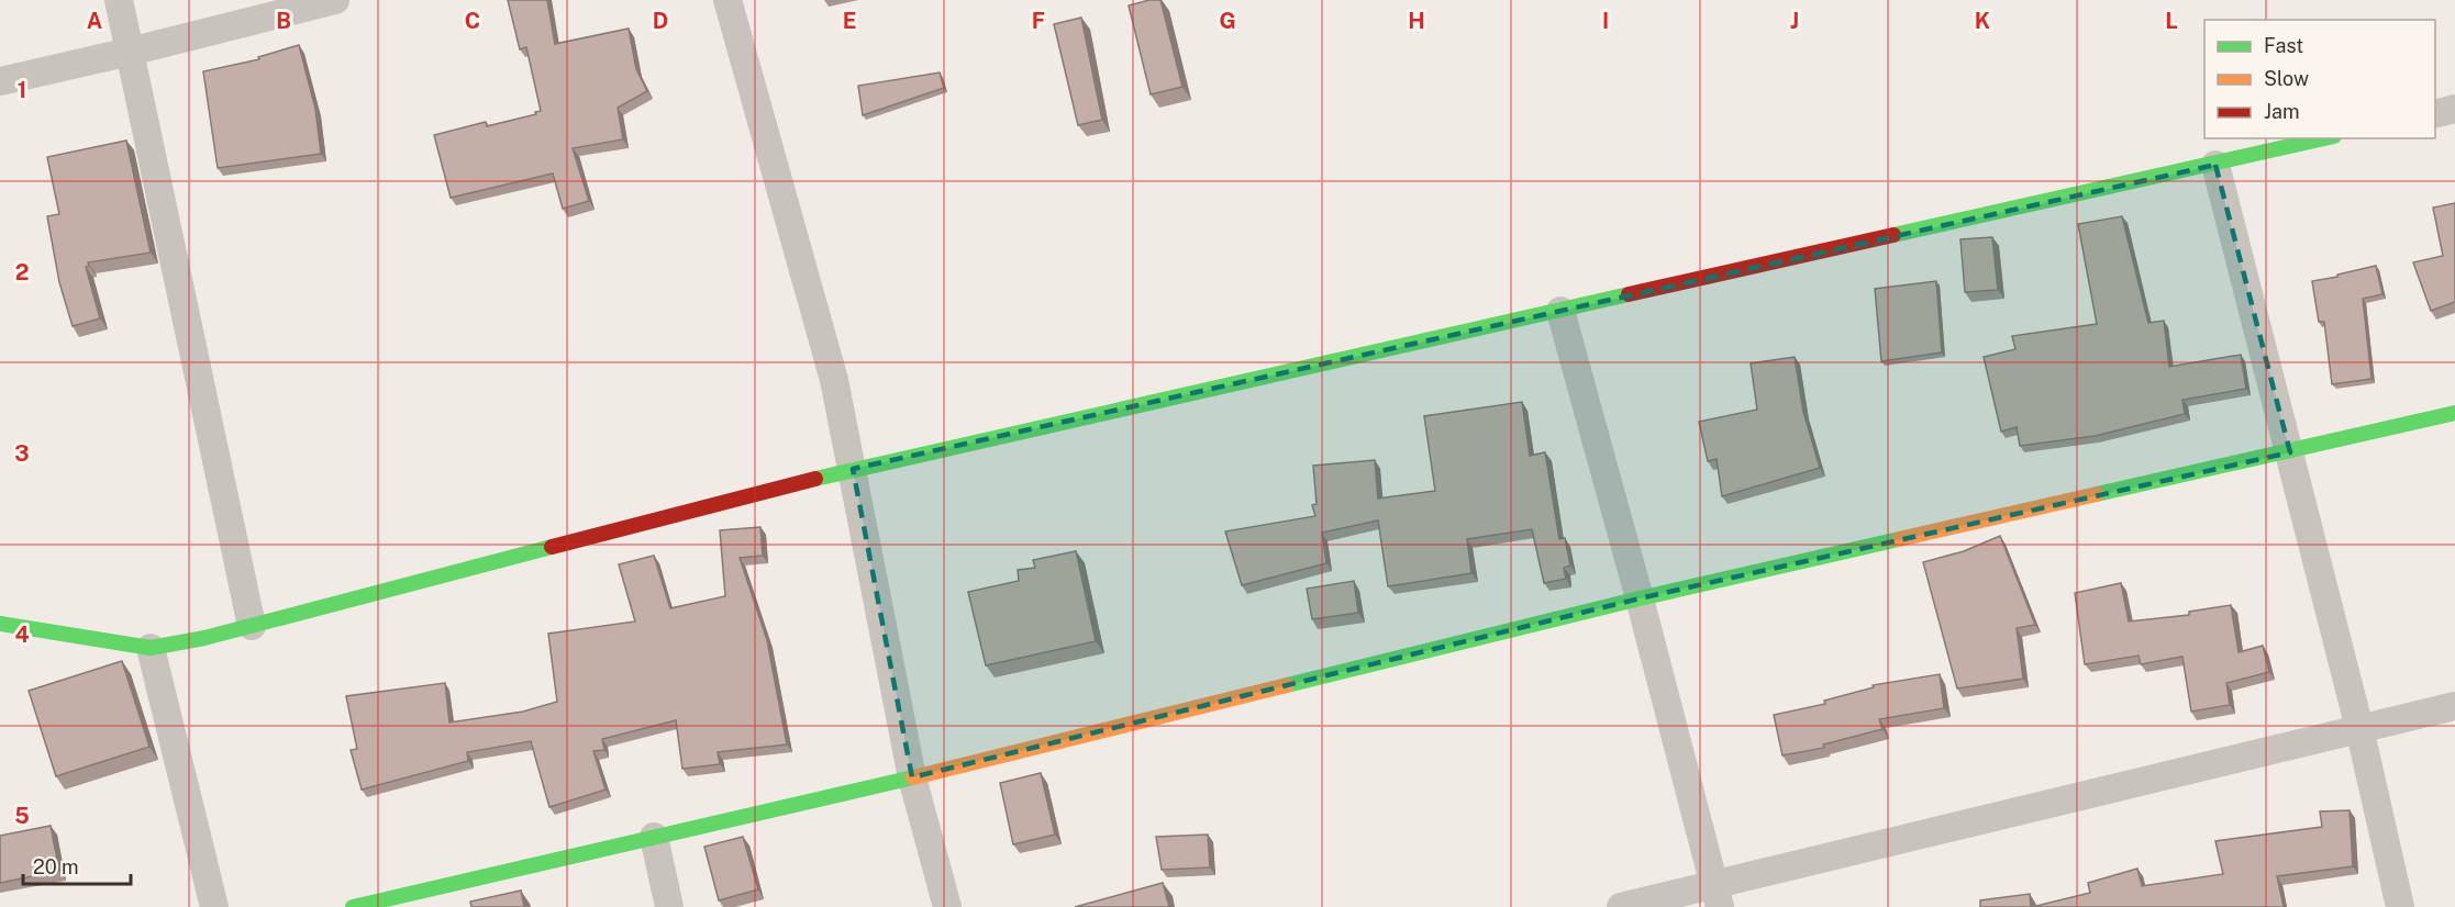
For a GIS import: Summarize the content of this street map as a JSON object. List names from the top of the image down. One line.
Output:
{"legend":["Fast","Slow","Jam"],"scale_bar":"20 m","grid":{"columns":["A","B","C","D","E","F","G","H","I","J","K","L"],"rows":["1","2","3","4","5"]}}
